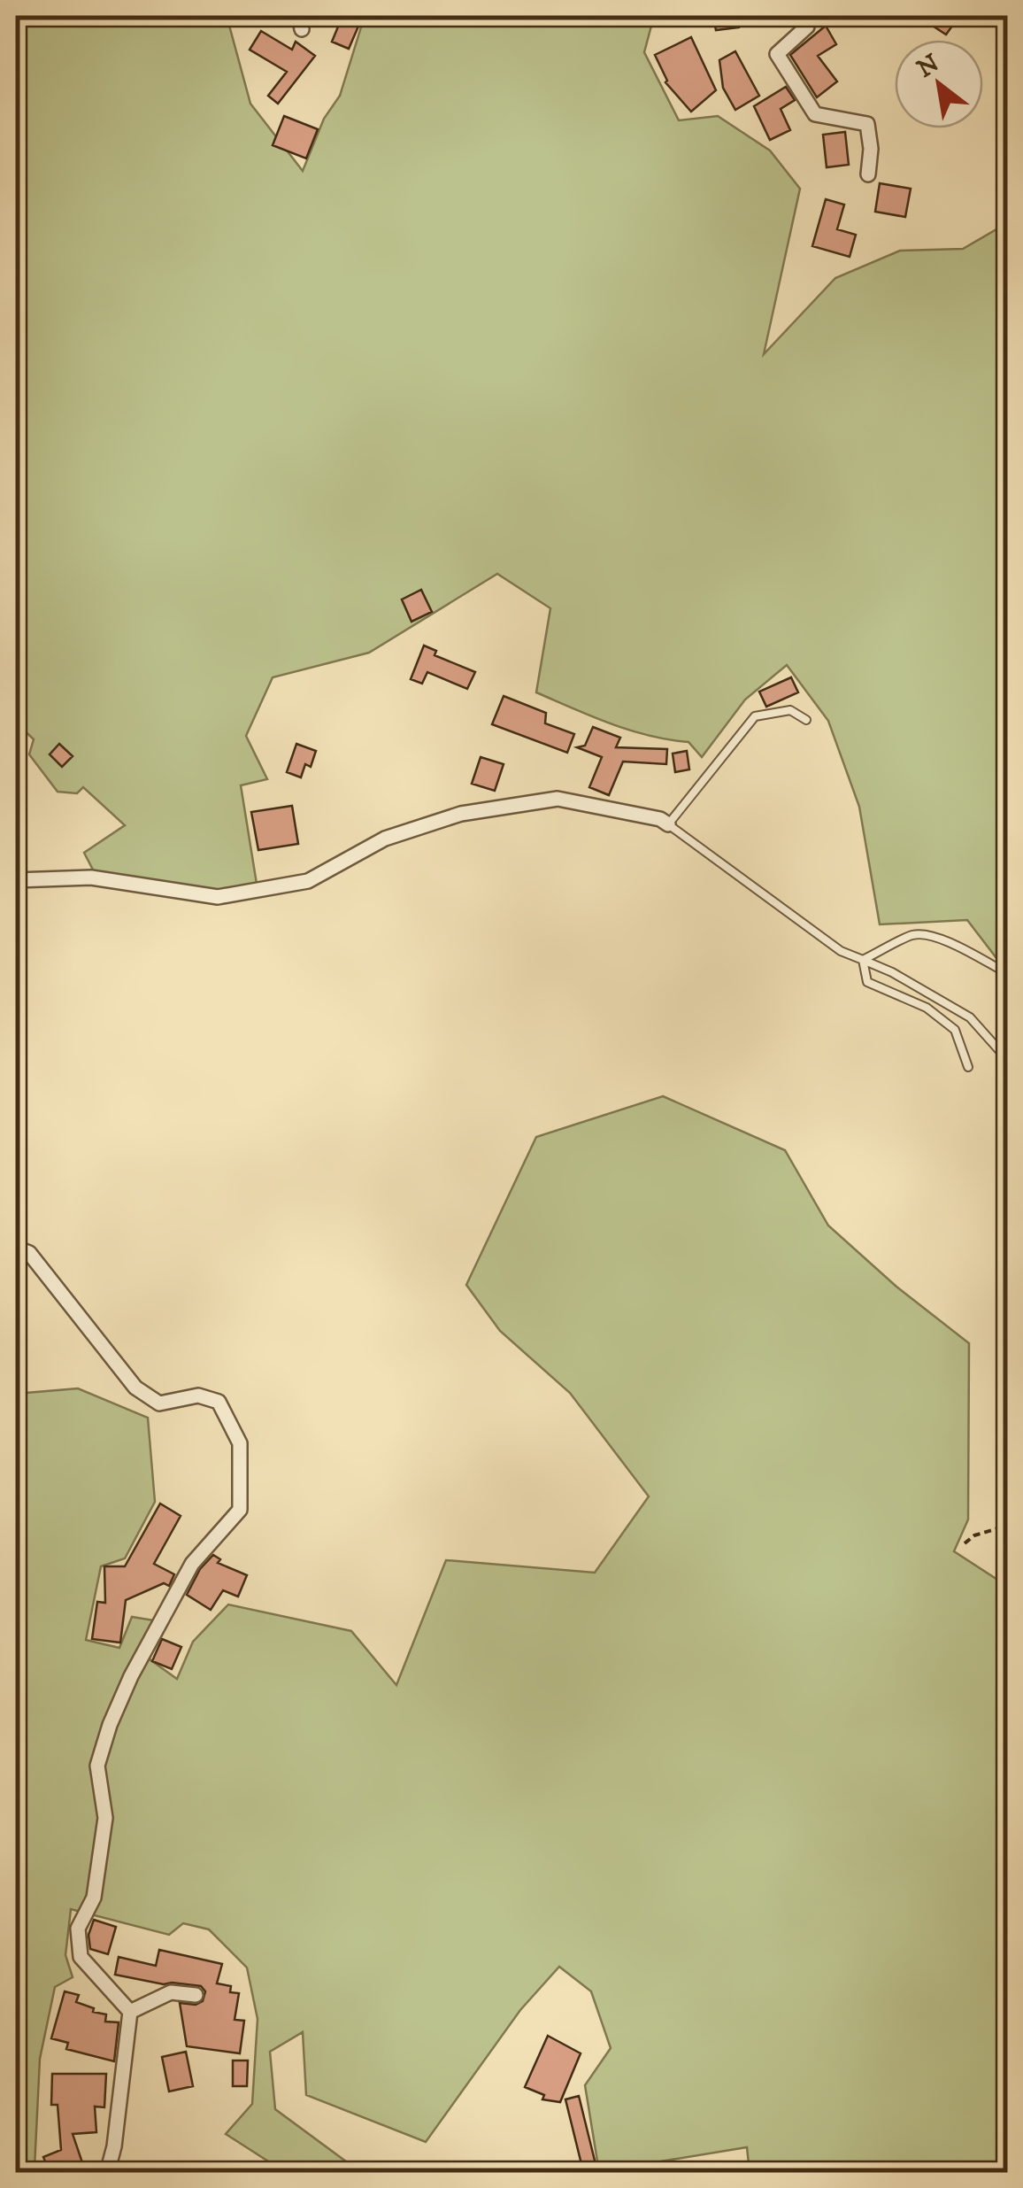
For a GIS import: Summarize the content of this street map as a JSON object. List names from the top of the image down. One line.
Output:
{"north":"top left"}
